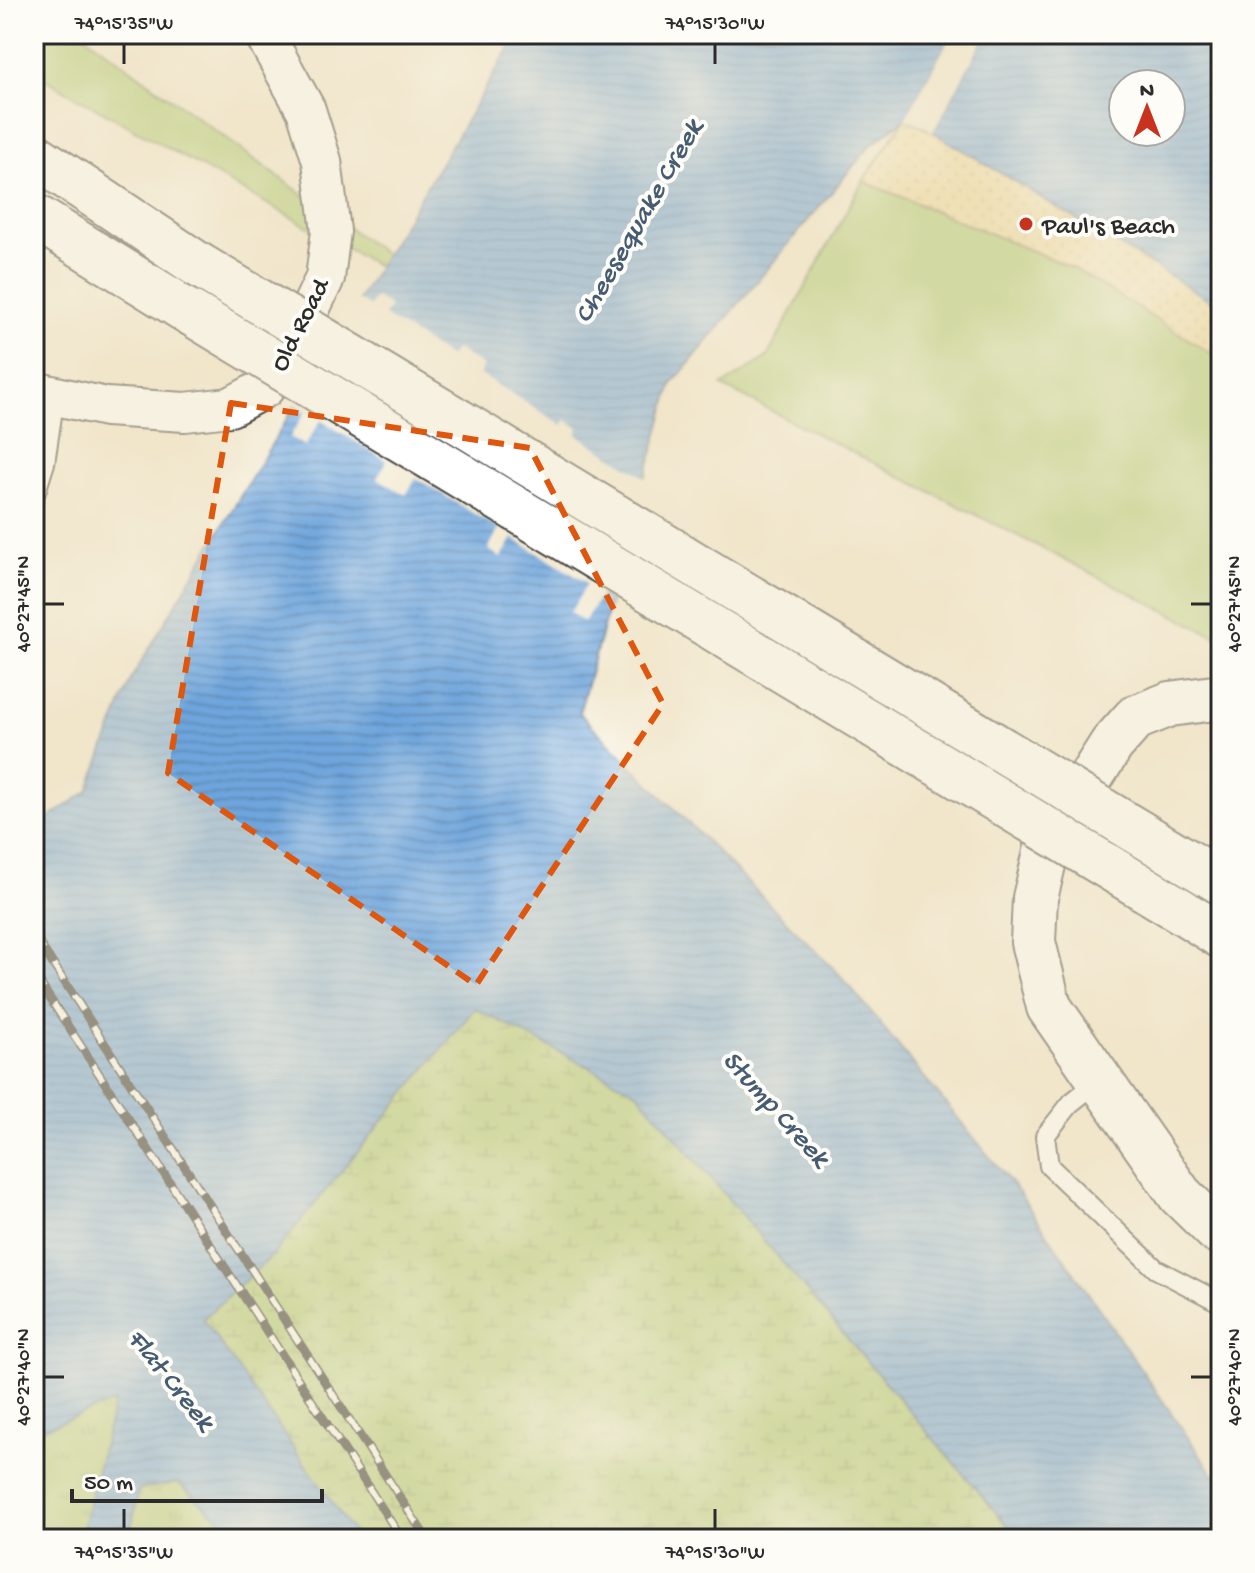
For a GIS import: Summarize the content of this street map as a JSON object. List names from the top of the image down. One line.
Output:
{"streets":{"street":["Old Road"]},"water":["Cheesequake Creek","Stump Creek","Flat Creek"],"places":["Paul's Beach"],"scale_bar":"50 m","north":"top","coordinates":["74°15'35\"W","74°15'30\"W","40°27'45\"N","40°27'40\"N"]}
